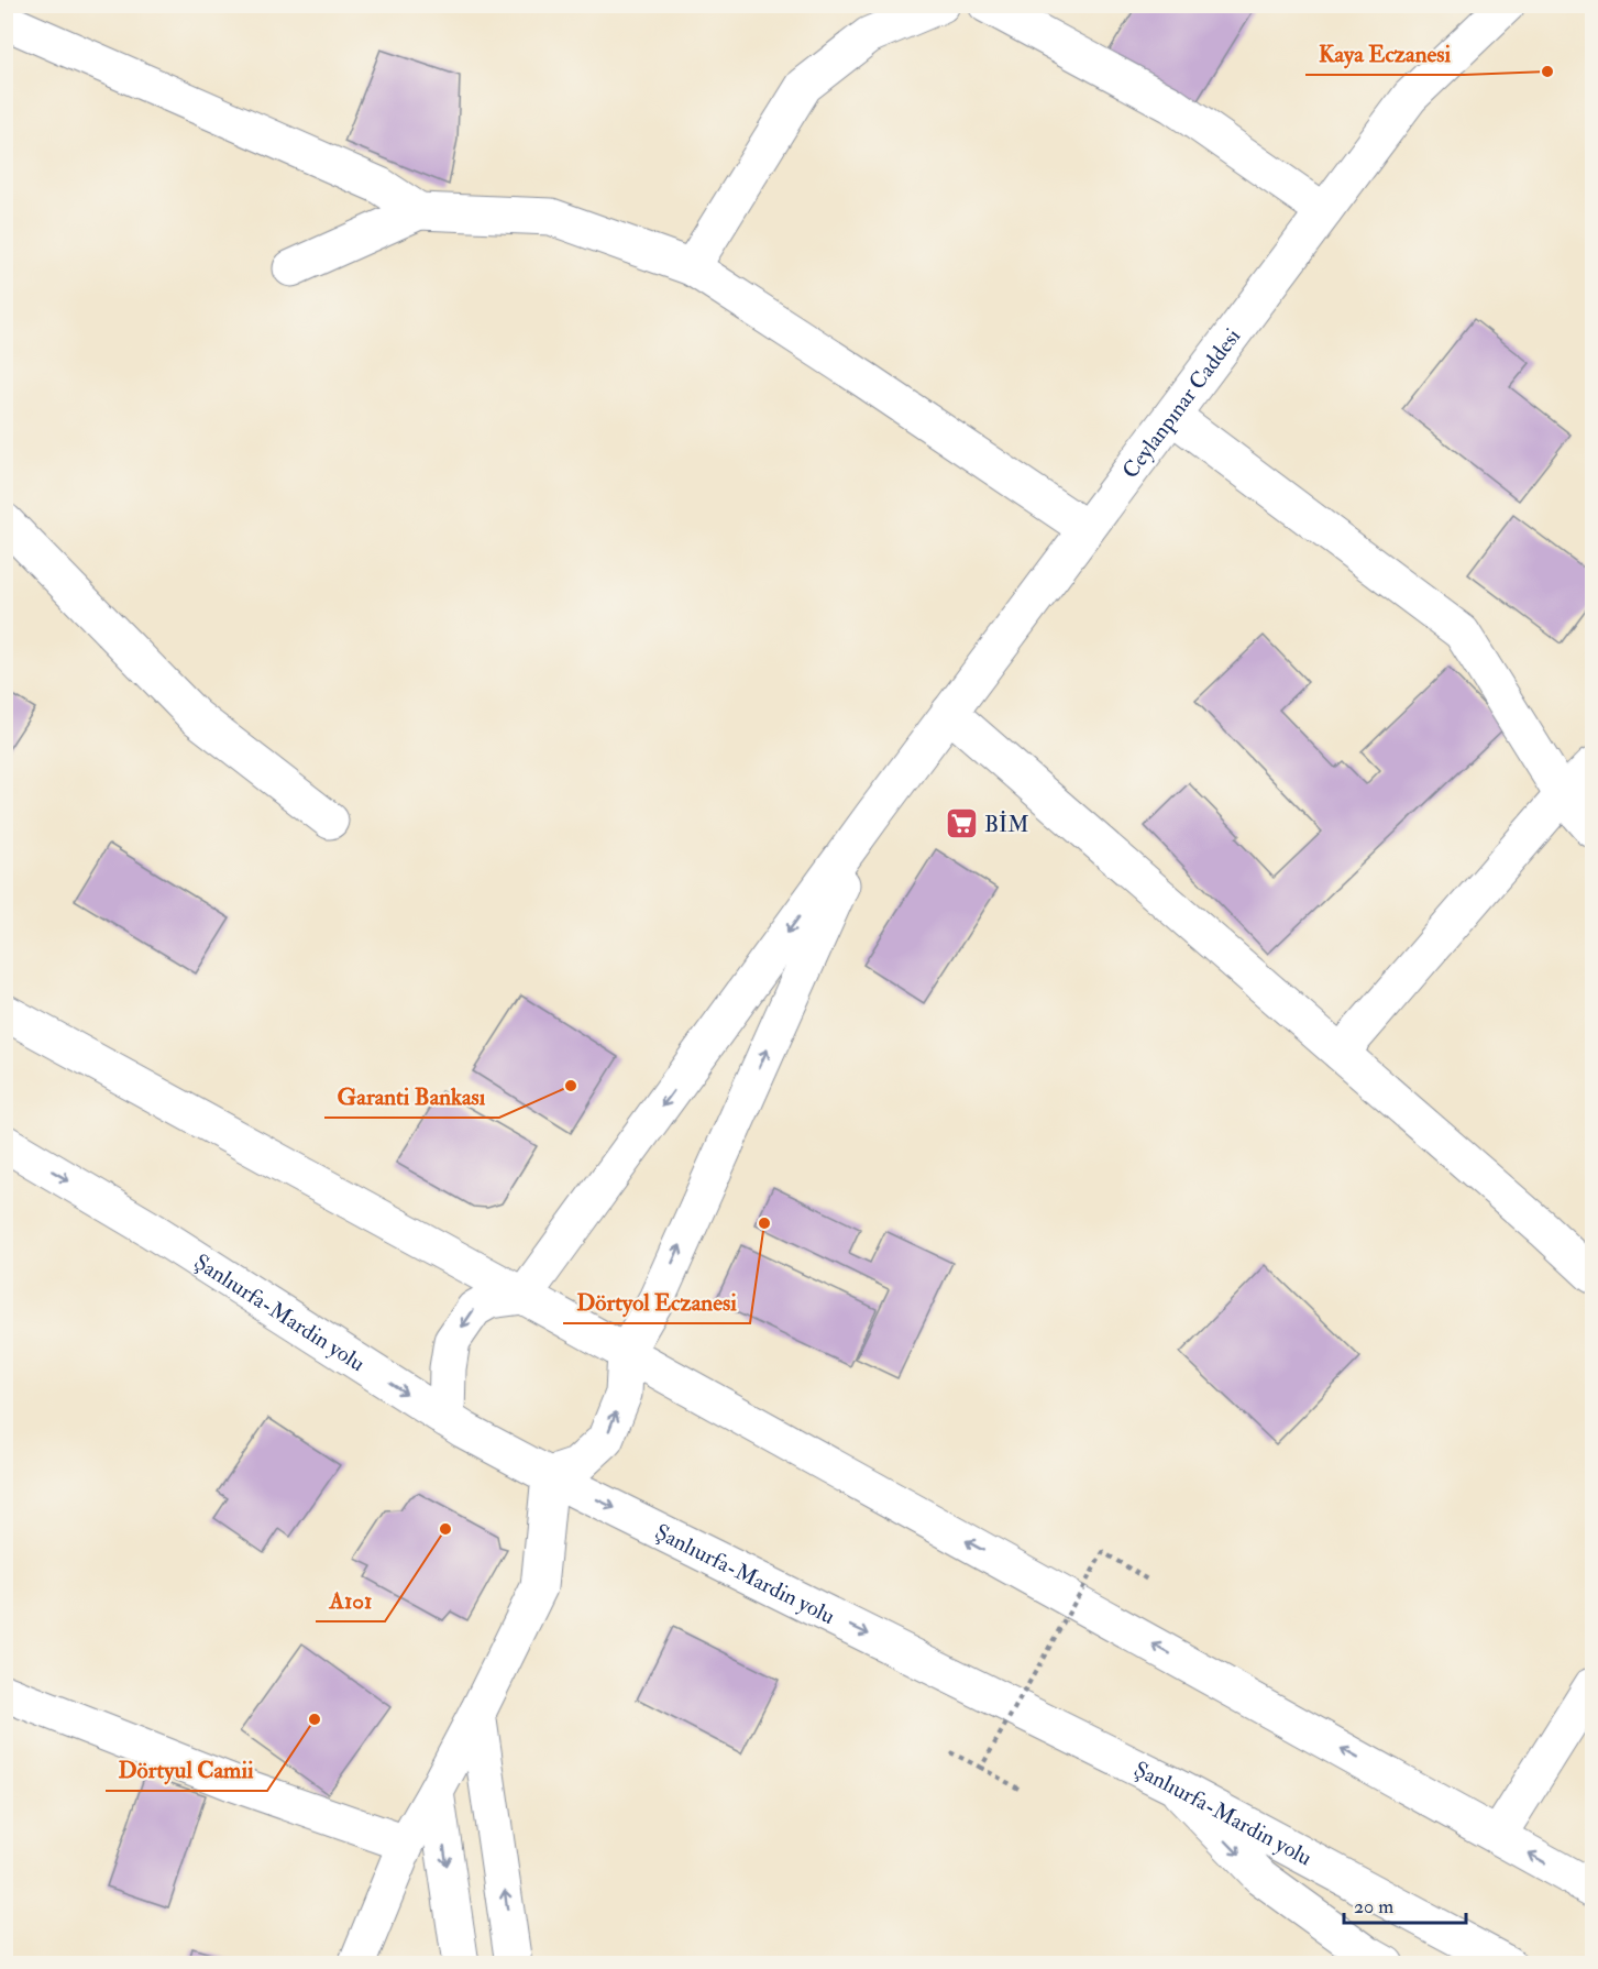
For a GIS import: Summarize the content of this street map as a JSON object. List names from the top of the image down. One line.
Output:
{"streets":{"main road":["Ceylanpınar Caddesi","Şanlıurfa-Mardin yolu"]},"places":{"other":["Kaya Eczanesi","Garanti Bankası","Dörtyol Eczanesi","A101","Dörtyul Camii"],"supermarket":["BİM"]},"scale_bar":"20 m"}
